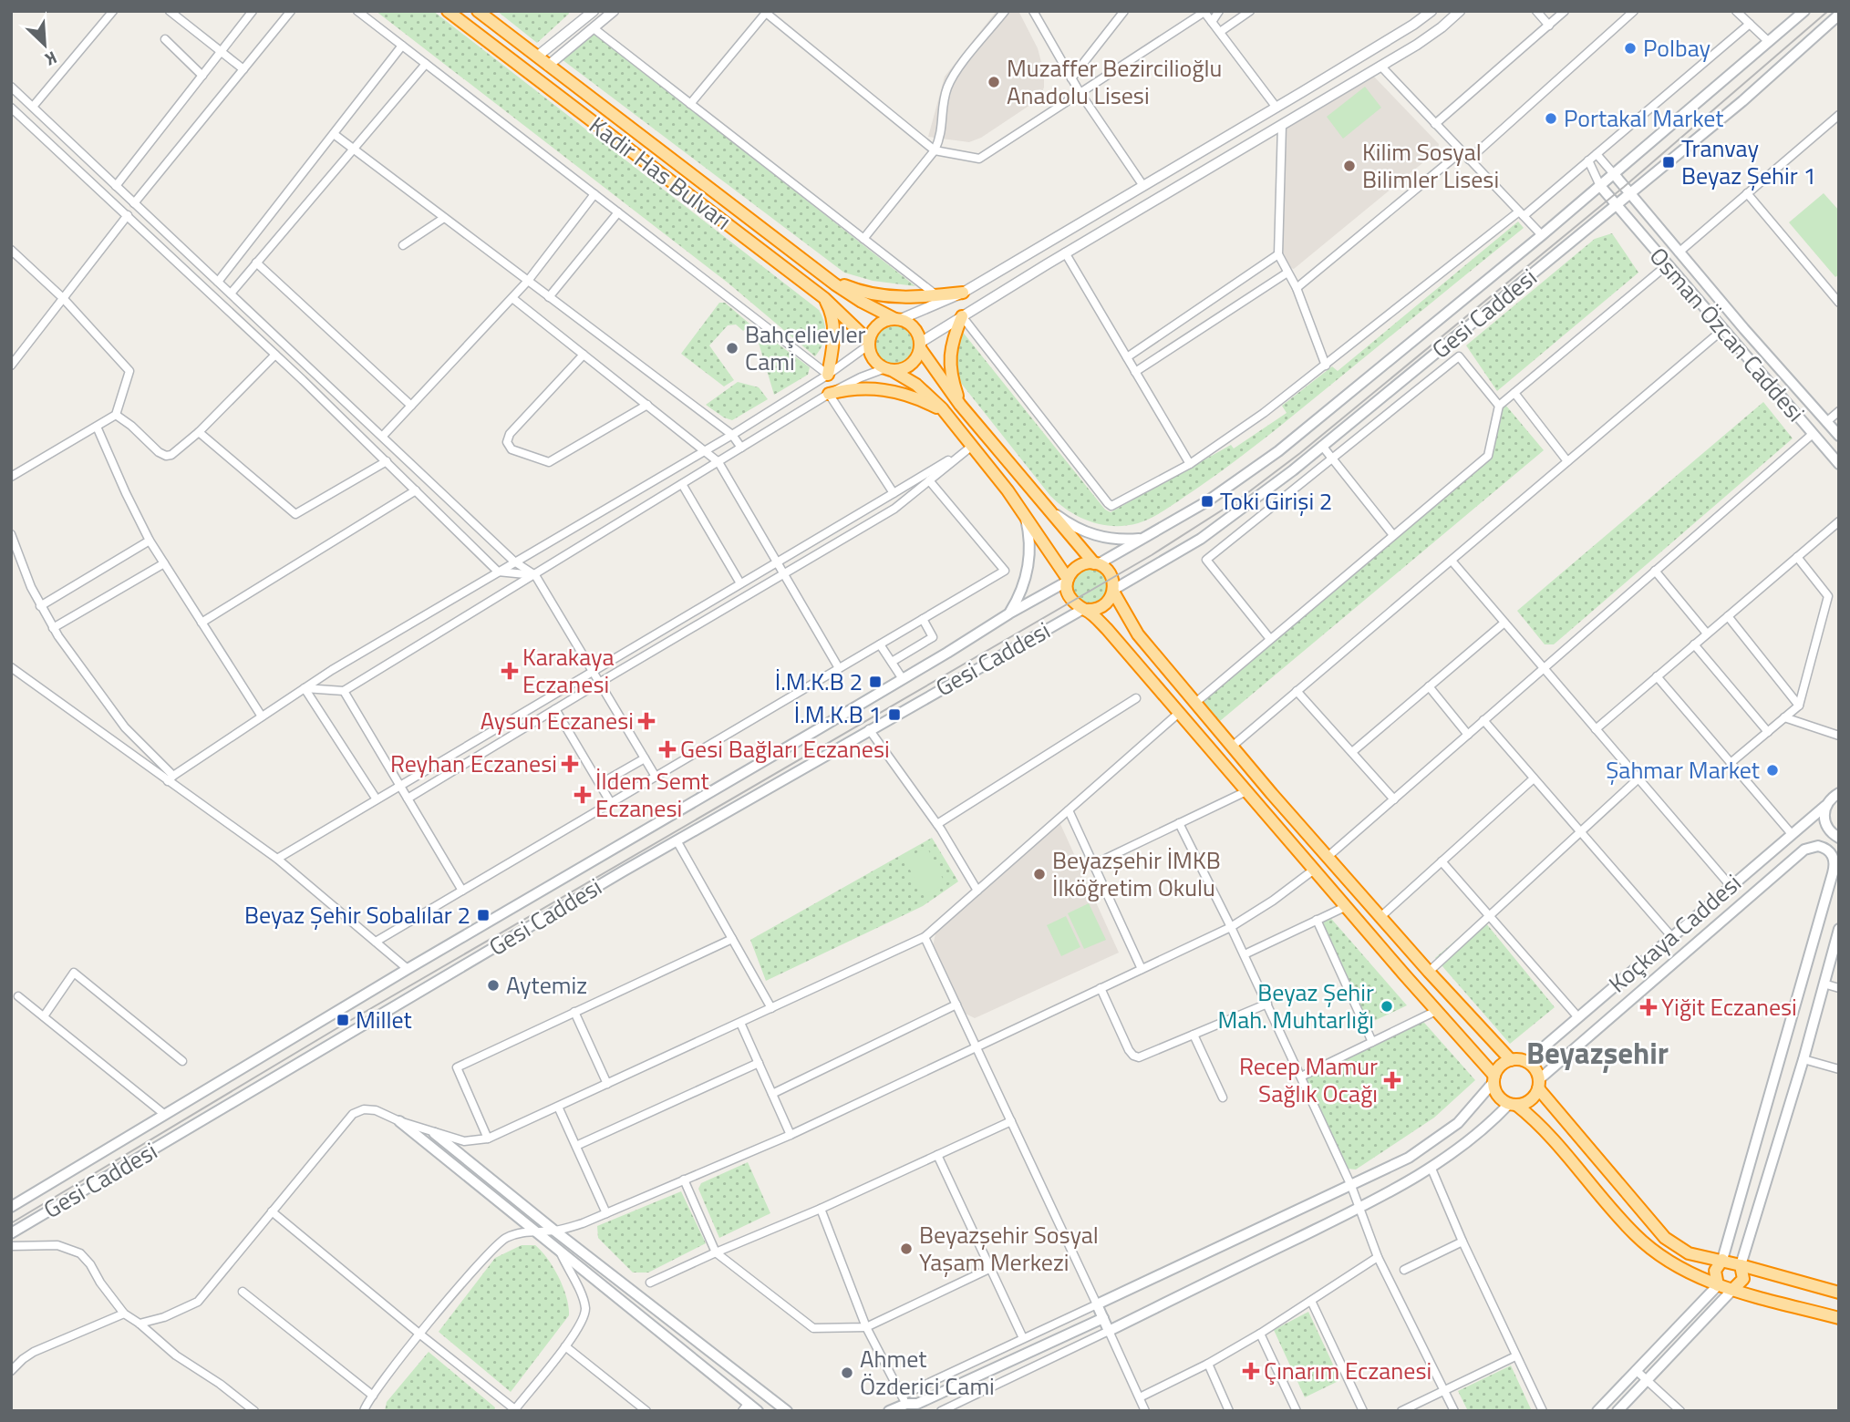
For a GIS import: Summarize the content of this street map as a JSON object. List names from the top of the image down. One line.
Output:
{"streets":{"highway":["Kadir Has Bulvarı"],"main road":["Gesi Caddesi","Osman Özcan Caddesi","Koçkaya Caddesi"]},"crossings":[["Gesi Caddesi","Osman Özcan Caddesi"]],"districts":["Beyazşehir"],"places":{"other":["Polbay","Muzaffer Bezircilioğlu Anadolu Lisesi","Portakal Market","Kilim Sosyal Bilimler Lisesi","Bahçelievler Cami","Şahmar Market","Beyazşehir İMKB İlköğretim Okulu","Aytemiz","Beyaz Şehir Mah. Muhtarlığı","Beyazşehir Sosyal Yaşam Merkezi","Ahmet Özderici Cami"],"transit":["Tranvay Beyaz Şehir 1","Toki Girişi 2","İ.M.K.B 2","İ.M.K.B 1","Beyaz Şehir Sobalılar 2","Millet"],"health":["Karakaya Eczanesi","Aysun Eczanesi","Gesi Bağları Eczanesi","Reyhan Eczanesi","İldem Semt Eczanesi","Yiğit Eczanesi","Recep Mamur Sağlık Ocağı","Çınarım Eczanesi"]},"north":"bottom right"}
